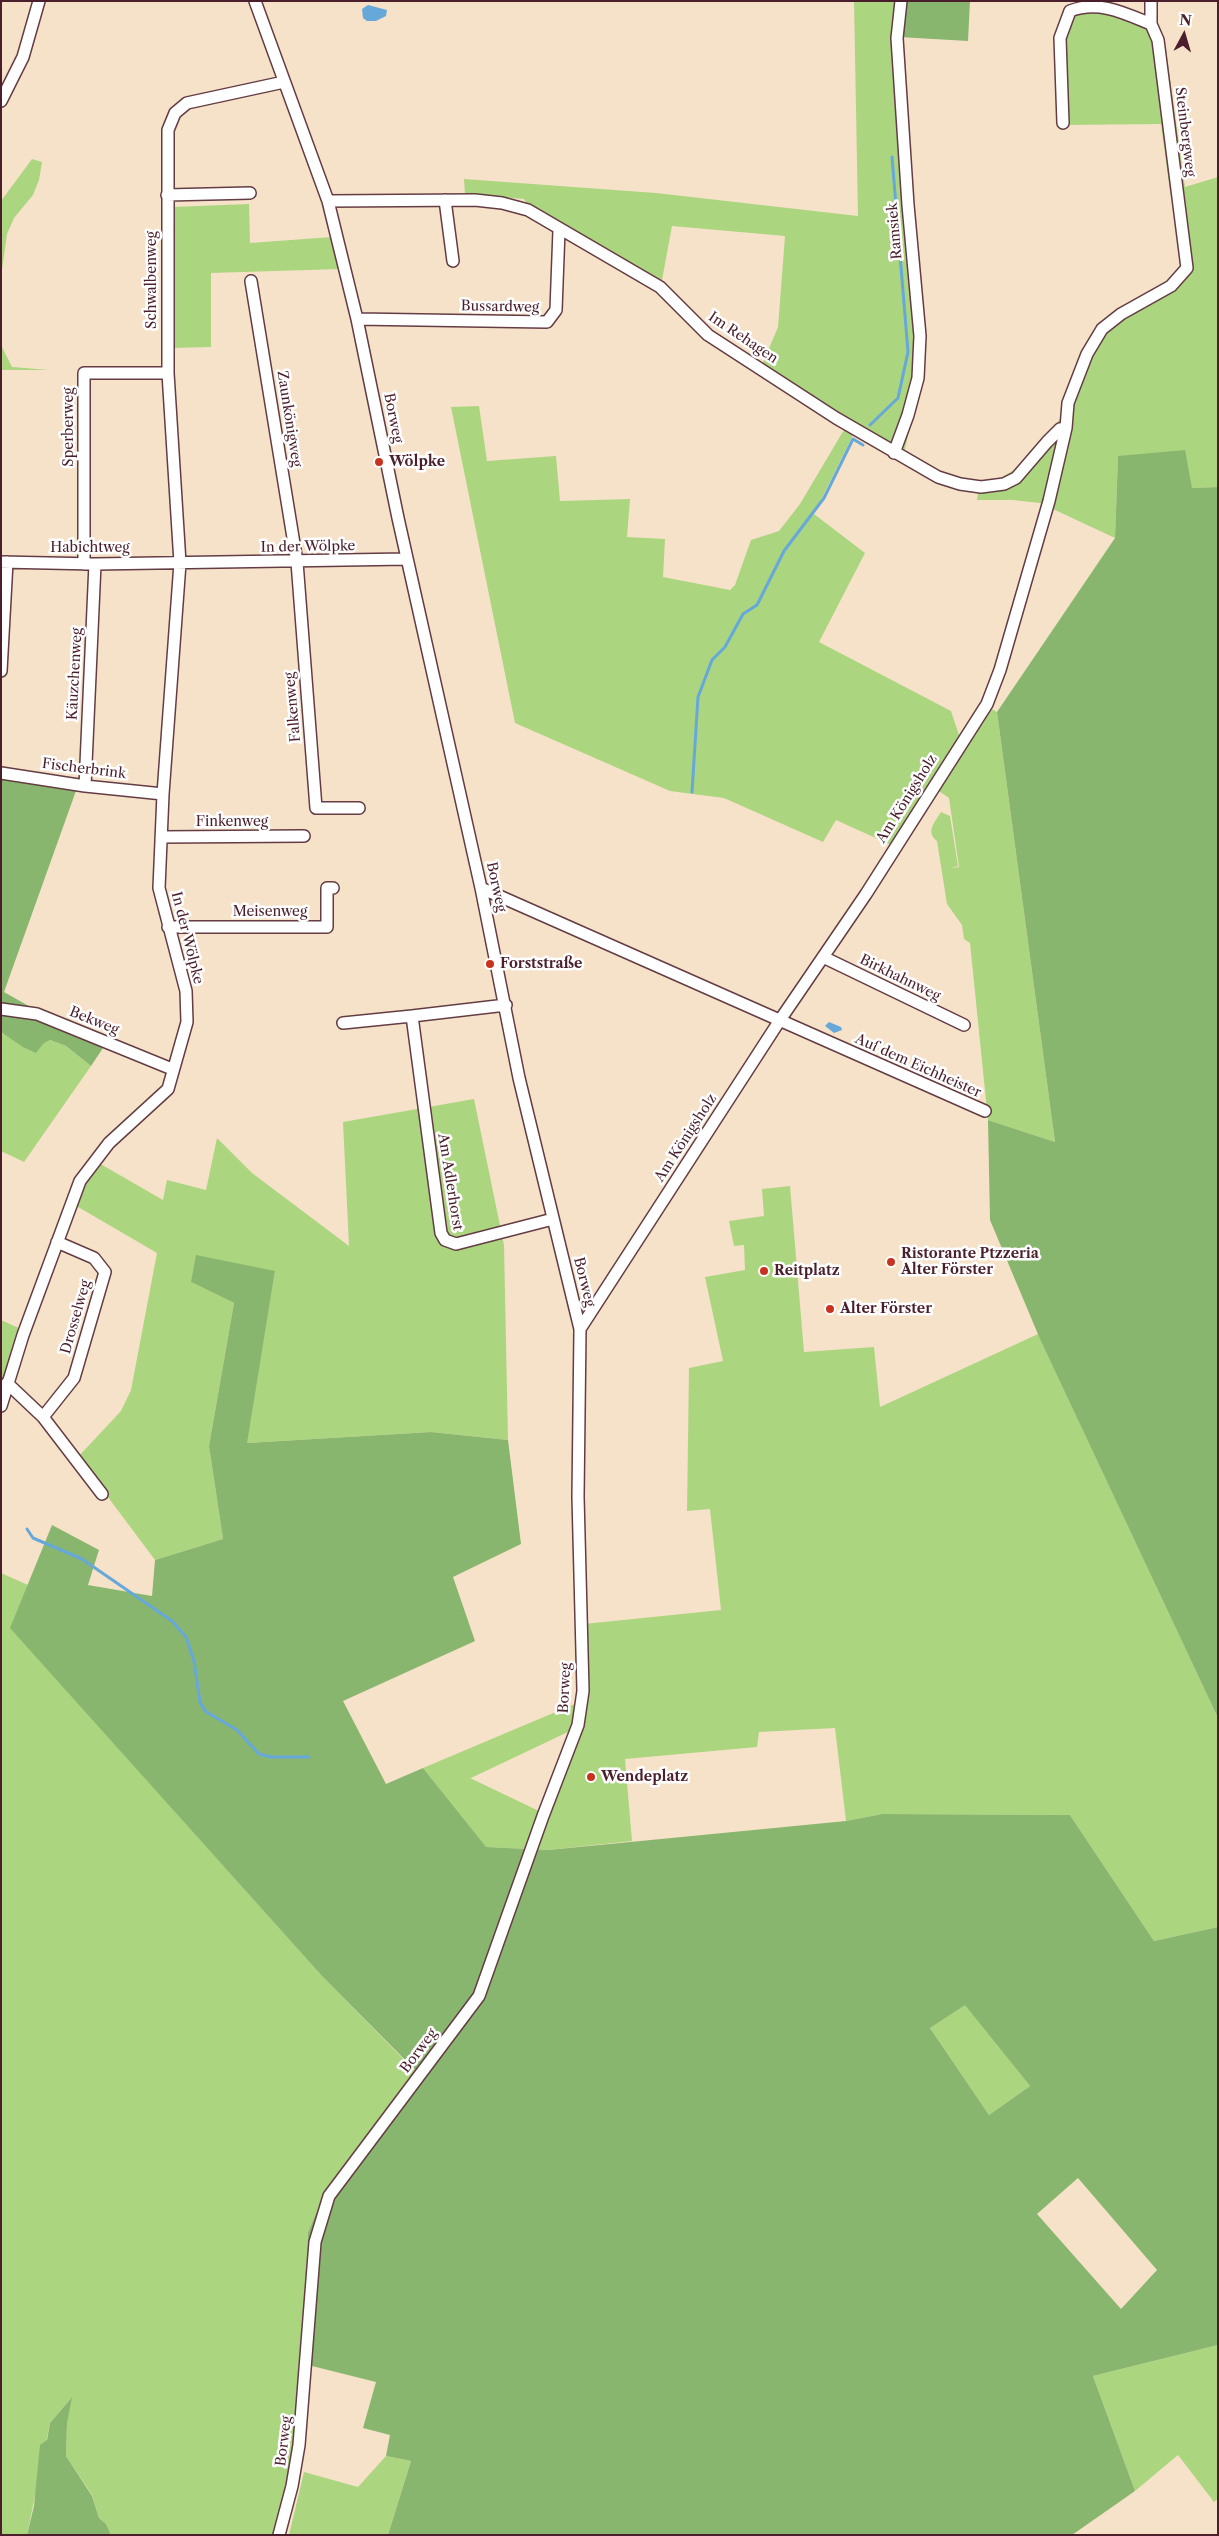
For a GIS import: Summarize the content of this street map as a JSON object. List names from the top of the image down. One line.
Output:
{"streets":{"street":["Steinbergweg","Ramsiek","Schwalbenweg","Bussardweg","Im Rehagen","Borweg","Zaunkönigweg","Sperberweg","In der Wölpke","Habichtweg","Käuzchenweg","Falkenweg","Fischerbrink","Am Königsholz","Finkenweg","Meisenweg","Birkhahnweg","Bekweg","Auf dem Eichheister","Am Adlerhorst","Drosselweg"]},"crossings":[["Steinbergweg","Am Königsholz"],["Ramsiek","Im Rehagen"],["Schwalbenweg","Borweg"],["Schwalbenweg","Sperberweg"],["Schwalbenweg","In der Wölpke"],["Schwalbenweg","Habichtweg"],["Bussardweg","Im Rehagen"],["Bussardweg","Borweg"],["Im Rehagen","Borweg"],["Im Rehagen","Am Königsholz"],["Borweg","In der Wölpke"],["Borweg","Am Königsholz"],["Borweg","Am Adlerhorst"],["Zaunkönigweg","In der Wölpke"],["Zaunkönigweg","Falkenweg"],["Sperberweg","Habichtweg"],["Sperberweg","Käuzchenweg"],["In der Wölpke","Habichtweg"],["In der Wölpke","Falkenweg"],["In der Wölpke","Fischerbrink"],["In der Wölpke","Finkenweg"],["In der Wölpke","Meisenweg"],["In der Wölpke","Bekweg"],["In der Wölpke","Drosselweg"],["Habichtweg","Käuzchenweg"],["Käuzchenweg","Fischerbrink"],["Am Königsholz","Birkhahnweg"],["Am Königsholz","Auf dem Eichheister"]],"places":["Wölpke","Forststraße","Ristorante Ptzzeria Alter Förster","Reitplatz","Alter Förster","Wendeplatz"],"north":"top"}
